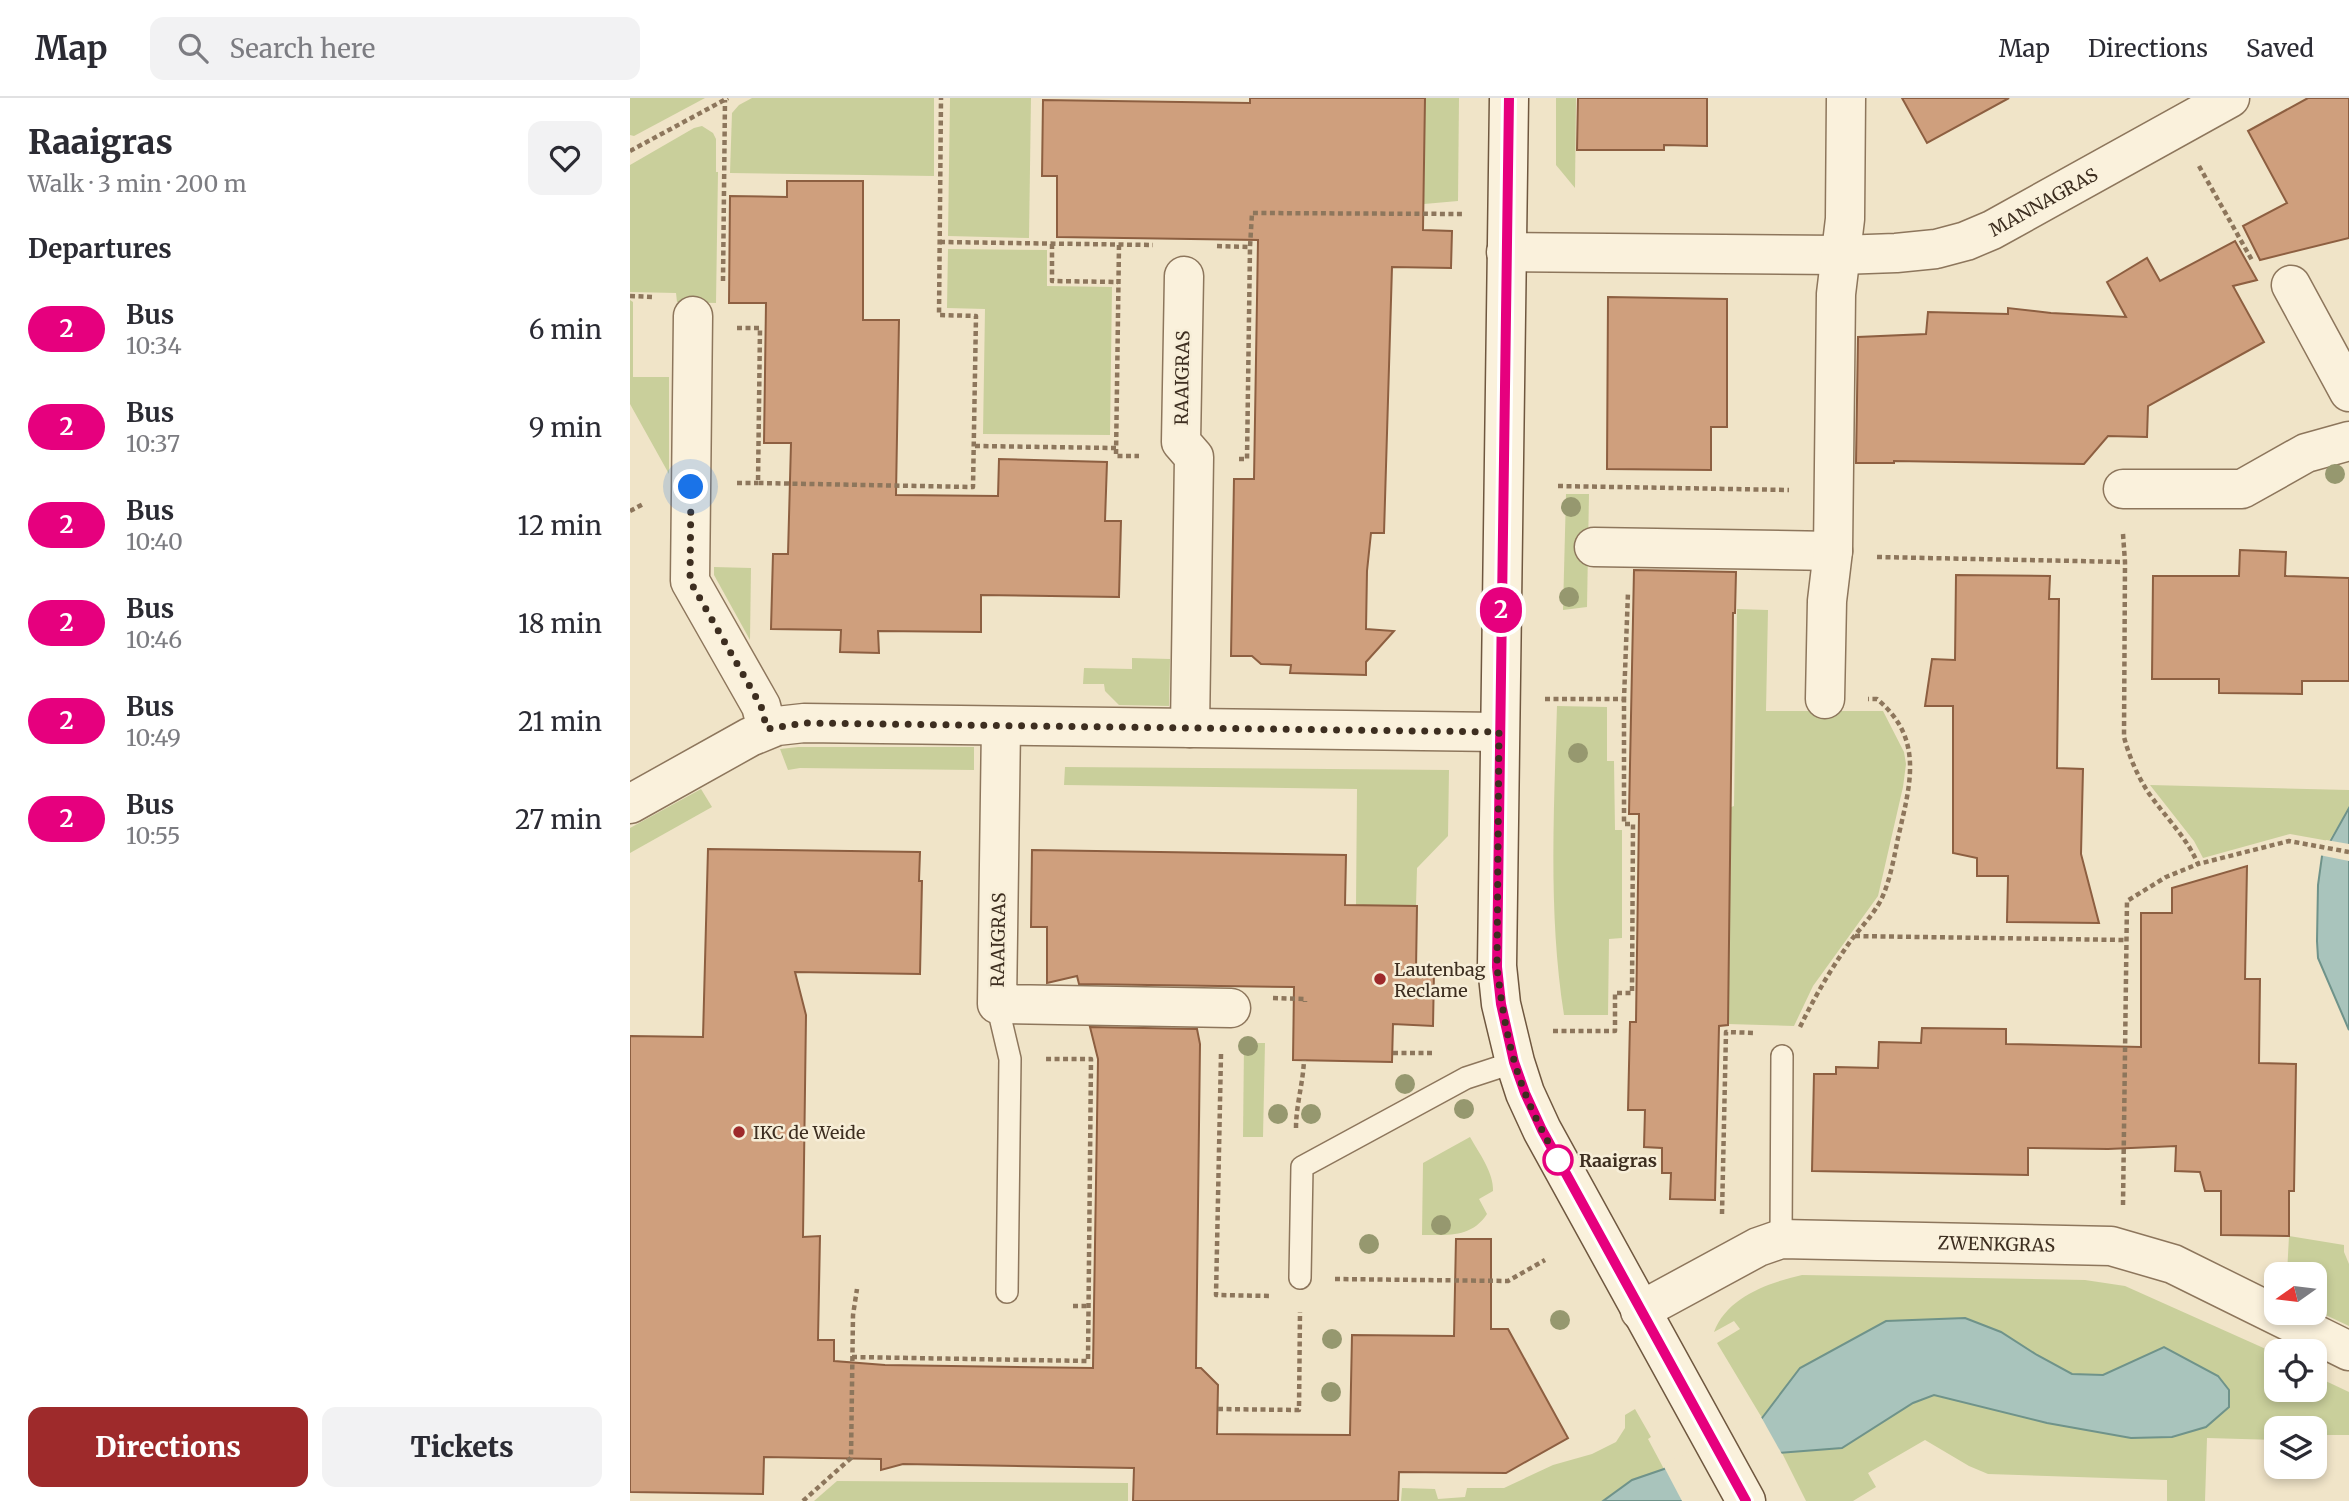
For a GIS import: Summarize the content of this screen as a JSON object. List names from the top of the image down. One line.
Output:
{"streets":{"street":["MANNAGRAS","RAAIGRAS","ZWENKGRAS"]},"places":["Lautenbag Reclame","IKC de Weide","Raaigras"],"lines":["bus line 2"],"north":"left","page":{"header":"Map","search":"Search here","nav":["Map","Directions","Saved"],"heading":[["Raaigras","Walk · 3 min · 200 m"],"Departures"],"on_map":"2","list":[{"mark":"2","name":"Bus","note":"10:34","value":"6 min"},{"mark":"2","name":"Bus","note":"10:37","value":"9 min"},{"mark":"2","name":"Bus","note":"10:40","value":"12 min"},{"mark":"2","name":"Bus","note":"10:46","value":"18 min"},{"mark":"2","name":"Bus","note":"10:49","value":"21 min"},{"mark":"2","name":"Bus","note":"10:55","value":"27 min"}],"buttons":["Directions","Tickets"]}}
